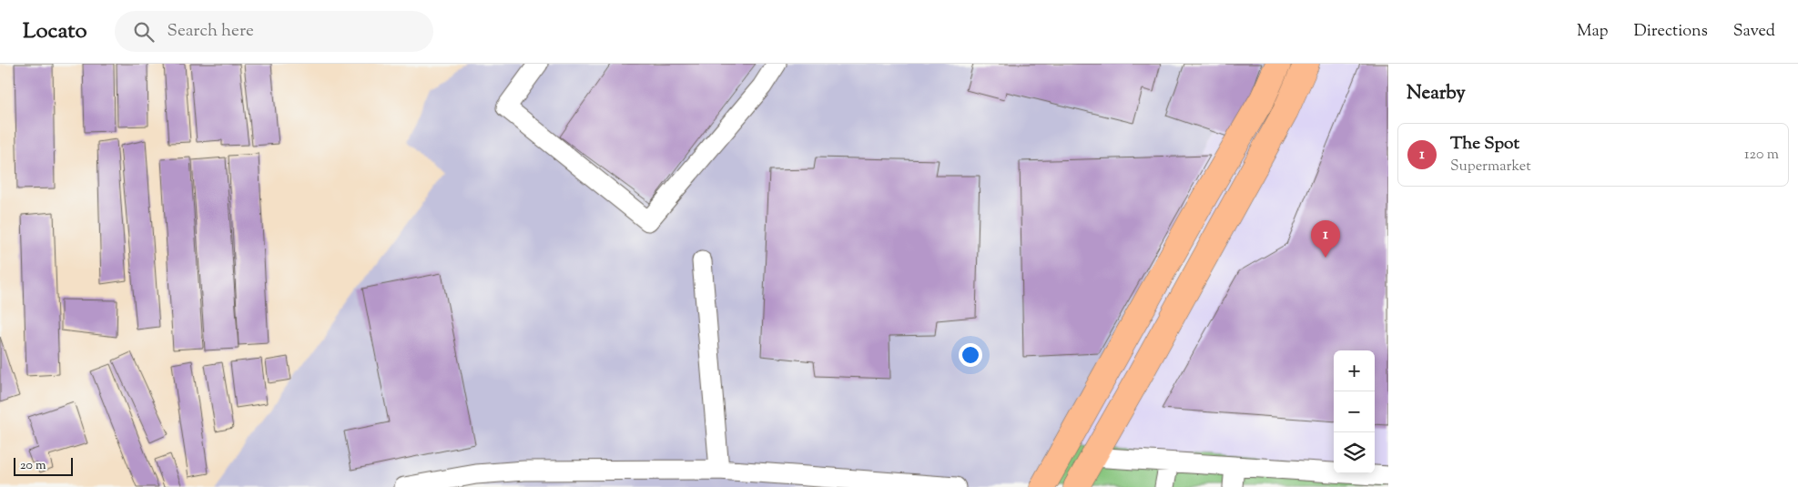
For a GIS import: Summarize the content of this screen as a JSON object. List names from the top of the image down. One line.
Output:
{"scale_bar":"20 m","page":{"header":"Locato","search":"Search here","nav":["Map","Directions","Saved"],"heading":"Nearby","list":[{"mark":"1","name":"The Spot","note":"Supermarket","value":"120 m"}],"pins":"1","map_buttons":["+","−"],"scale":"20 m"}}
